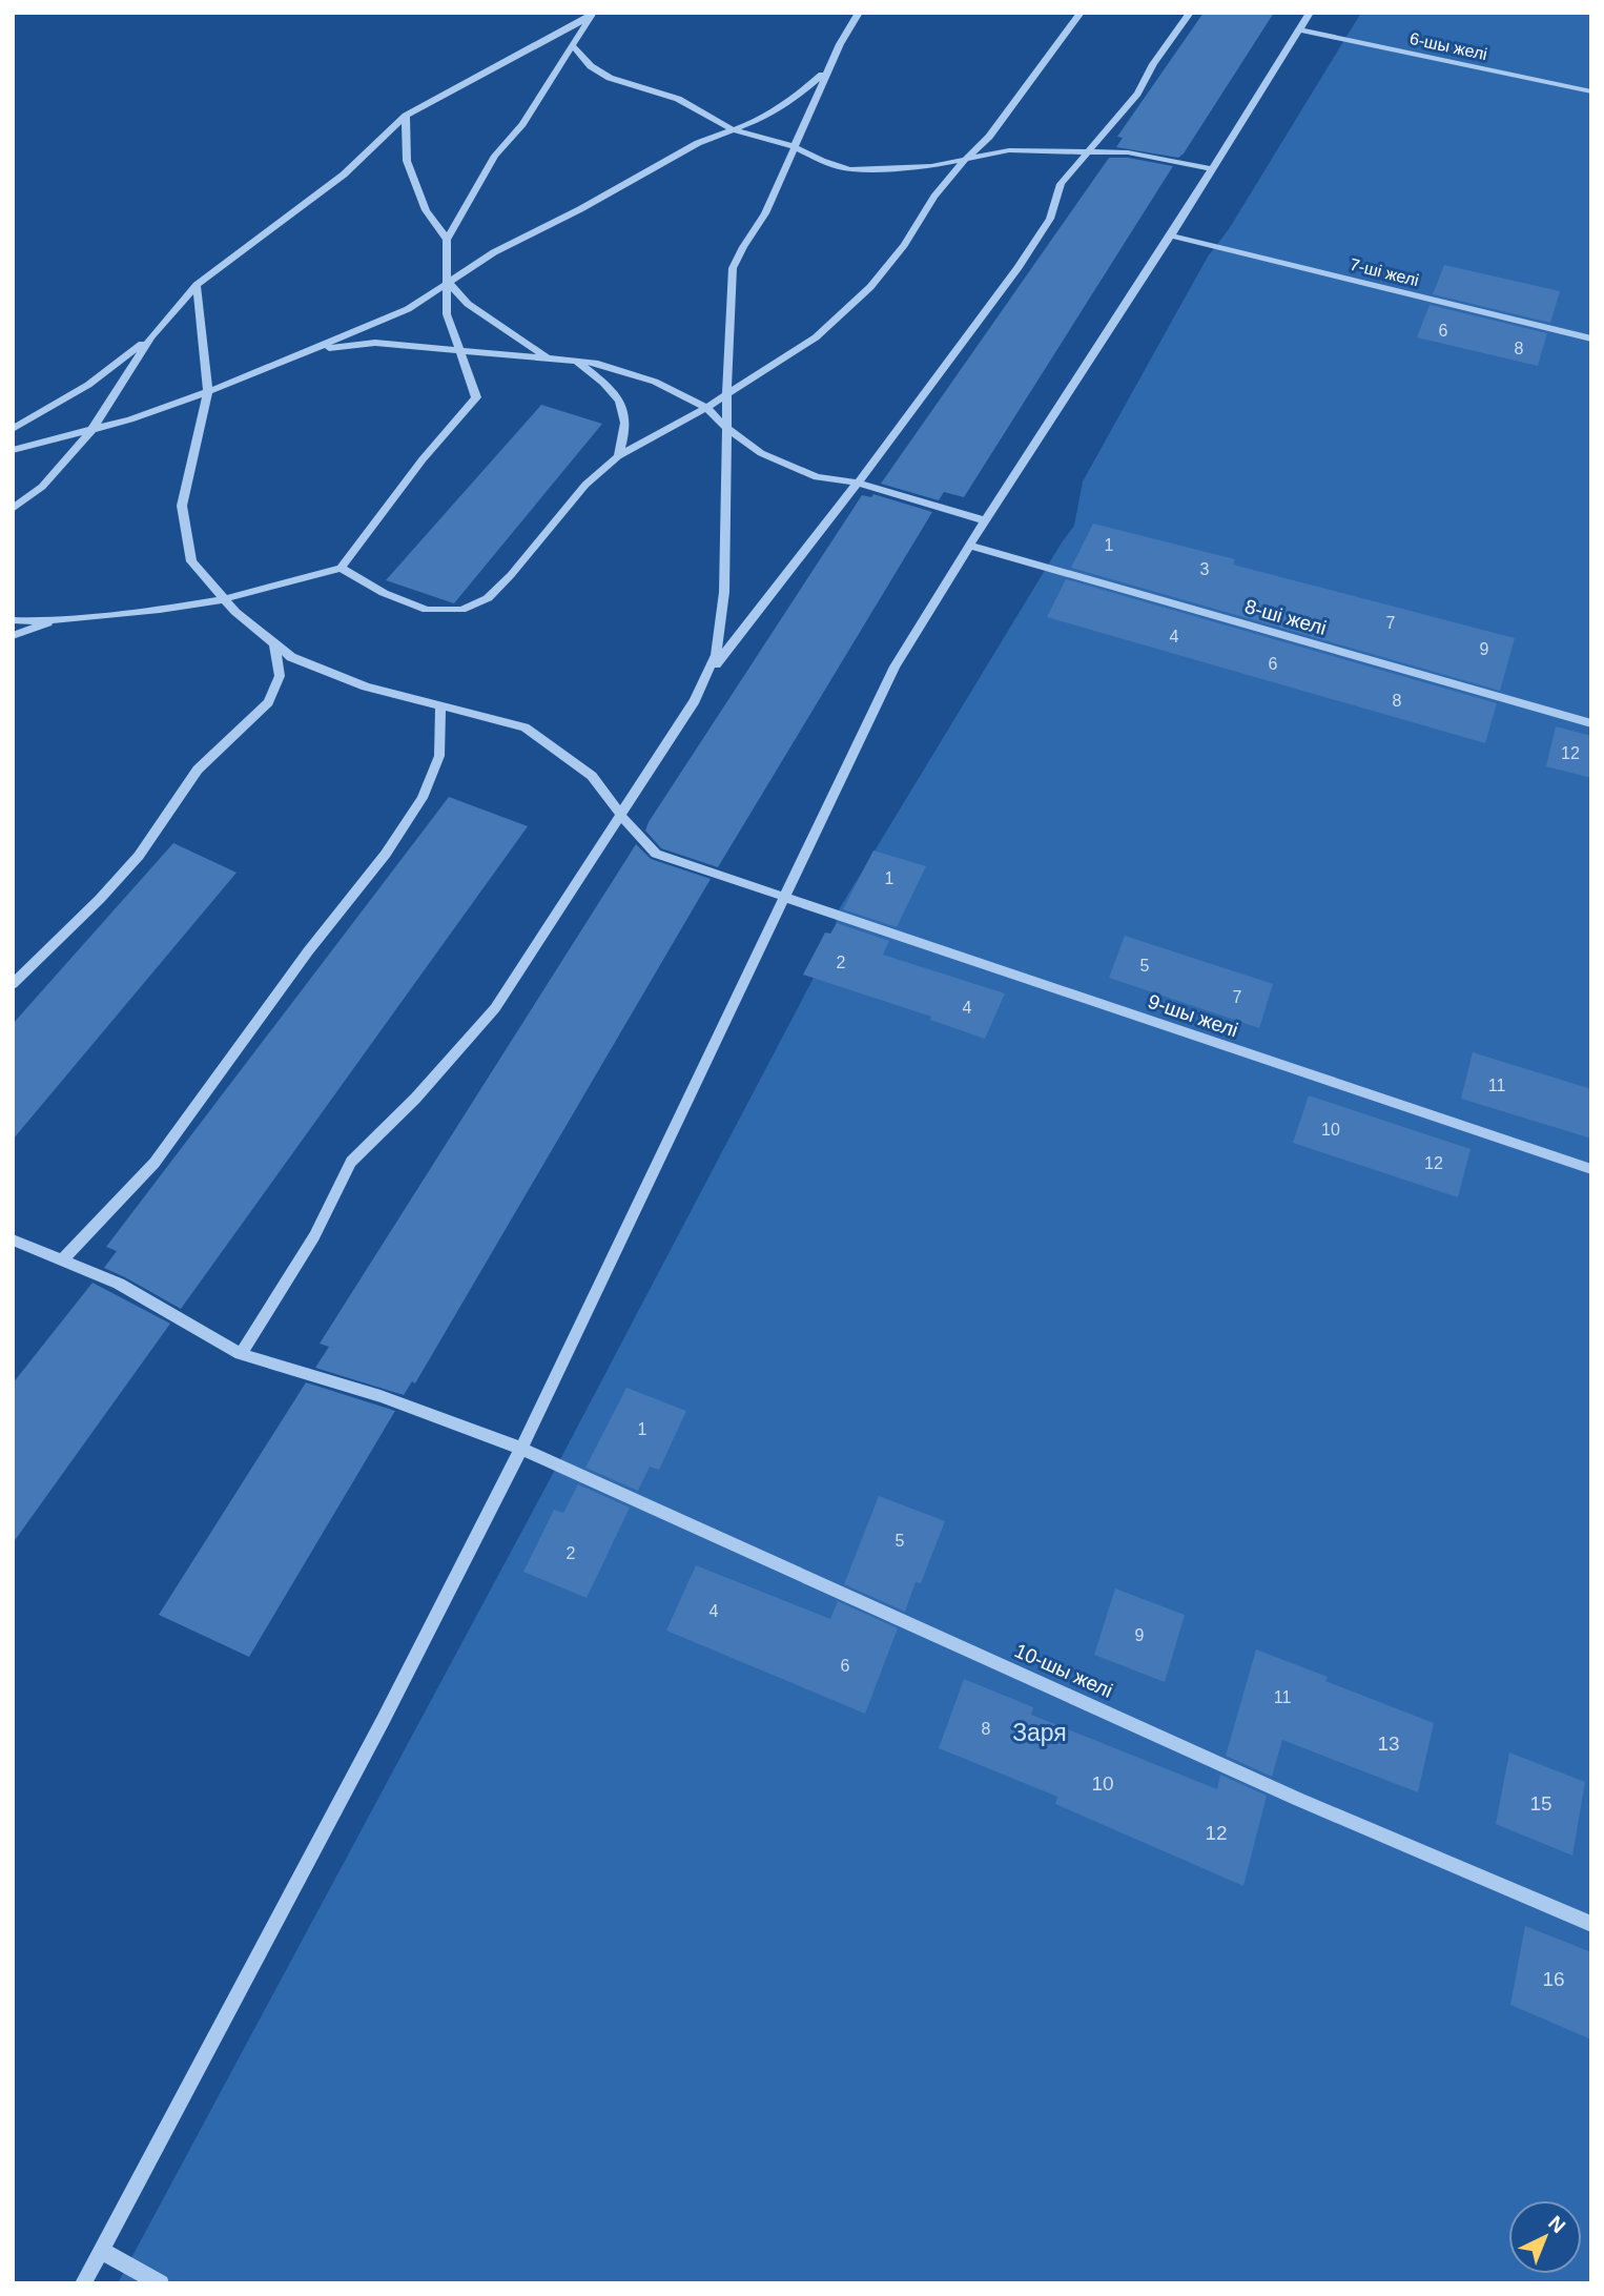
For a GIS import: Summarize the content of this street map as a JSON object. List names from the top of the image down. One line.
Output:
{"streets":{"street":["6-шы желі","7-ші желі","8-ші желі","9-шы желі","10-шы желі"]},"parks":["Заря"],"house_numbers":["6","8","1","3","7","4","9","6","8","12","1","2","5","7","4","11","10","12","1","5","2","4","9","6","11","8","13","10","15","12","16"],"north":"top right"}
